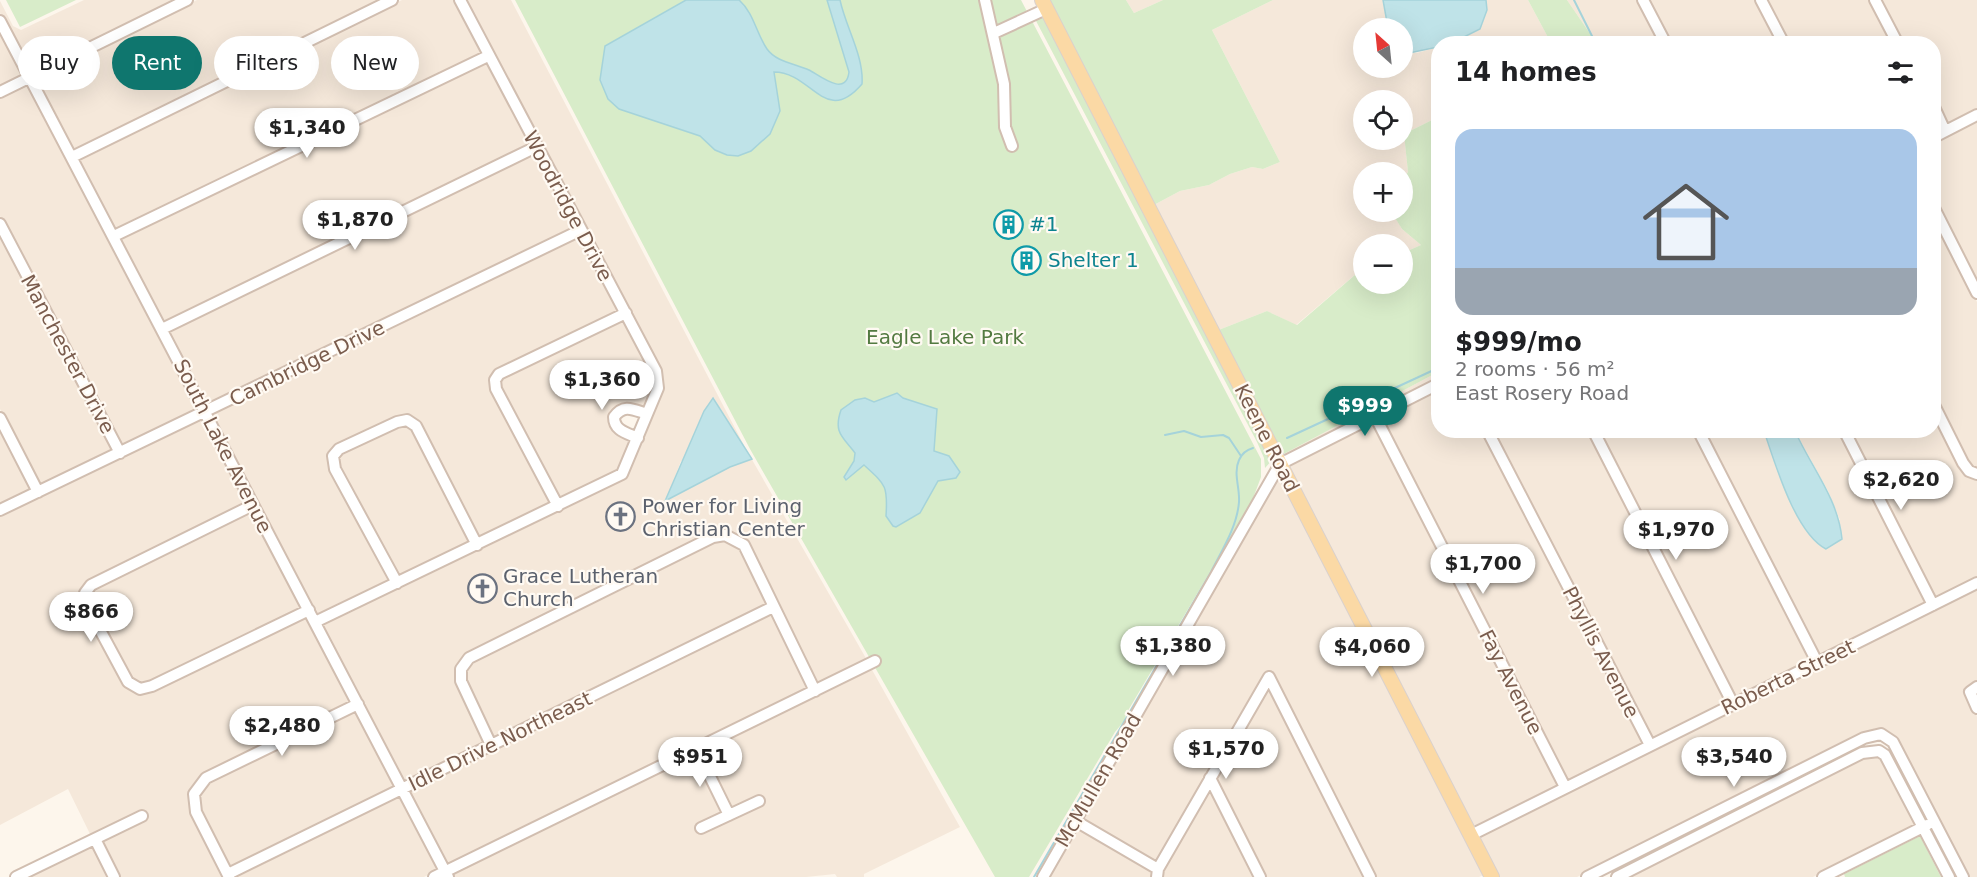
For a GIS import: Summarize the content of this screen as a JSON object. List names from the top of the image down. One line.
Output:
{"streets":{"main road":["Keene Road"],"street":["Woodridge Drive","Manchester Drive","Cambridge Drive","South Lake Avenue","Phyllis Avenue","Roberta Street","Fay Avenue","Idle Drive Northeast","McMullen Road"]},"crossings":[["Woodridge Drive","Cambridge Drive"],["Woodridge Drive","South Lake Avenue"],["Manchester Drive","Cambridge Drive"],["Cambridge Drive","South Lake Avenue"],["Keene Road","Roberta Street"],["Keene Road","McMullen Road"],["South Lake Avenue","Idle Drive Northeast"],["Phyllis Avenue","Roberta Street"],["Roberta Street","Fay Avenue"]],"parks":["Eagle Lake Park"],"places":{"building":["#1","Shelter 1"],"church":["Power for Living Christian Center","Grace Lutheran Church"]},"north":"top left","page":{"map_buttons":["+","−"],"chip":["Buy","Rent","Filters","New"],"heading":"14 homes","price":["$1,340","$1,870","$1,360","$999","$2,620","$1,970","$1,700","$866","$1,380","$4,060","$2,480","$1,570","$951","$3,540"],"list":[{"name":"$999/mo","note":"2 rooms · 56 m² · East Rosery Road"}]}}
